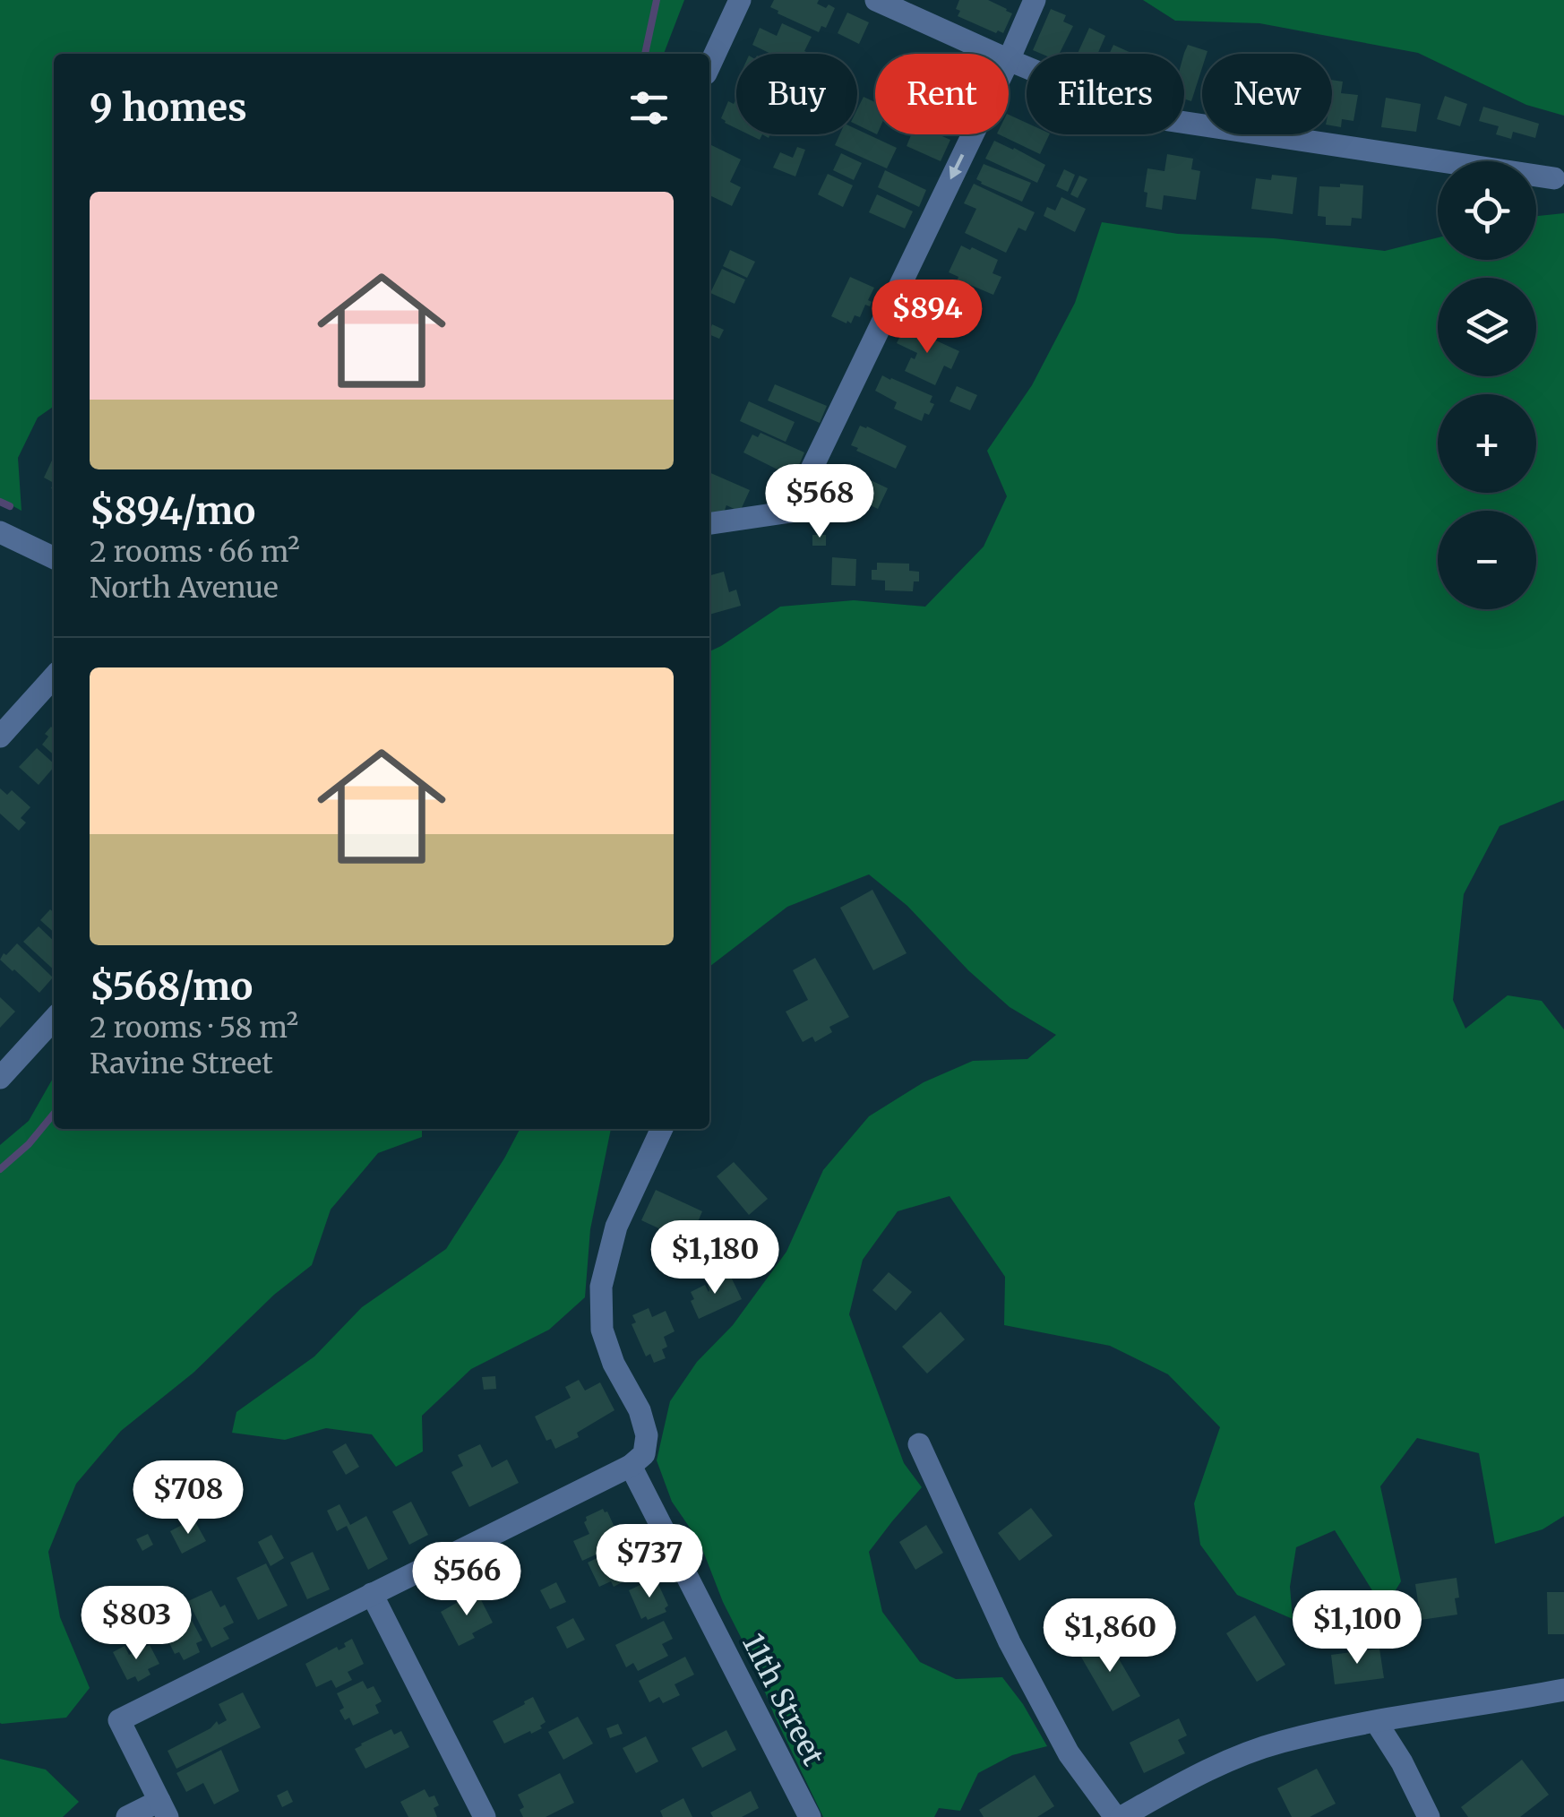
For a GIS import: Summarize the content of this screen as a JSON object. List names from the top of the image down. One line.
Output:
{"streets":{"street":["11th Street"]},"page":{"chip":["Buy","Rent","Filters","New"],"heading":"9 homes","map_buttons":["+","−"],"list":[{"name":"$894/mo","note":"2 rooms · 66 m² · North Avenue"},{"name":"$568/mo","note":"2 rooms · 58 m² · Ravine Street"}],"price":["$894","$568","$1,180","$708","$737","$566","$803","$1,100","$1,860"]}}
